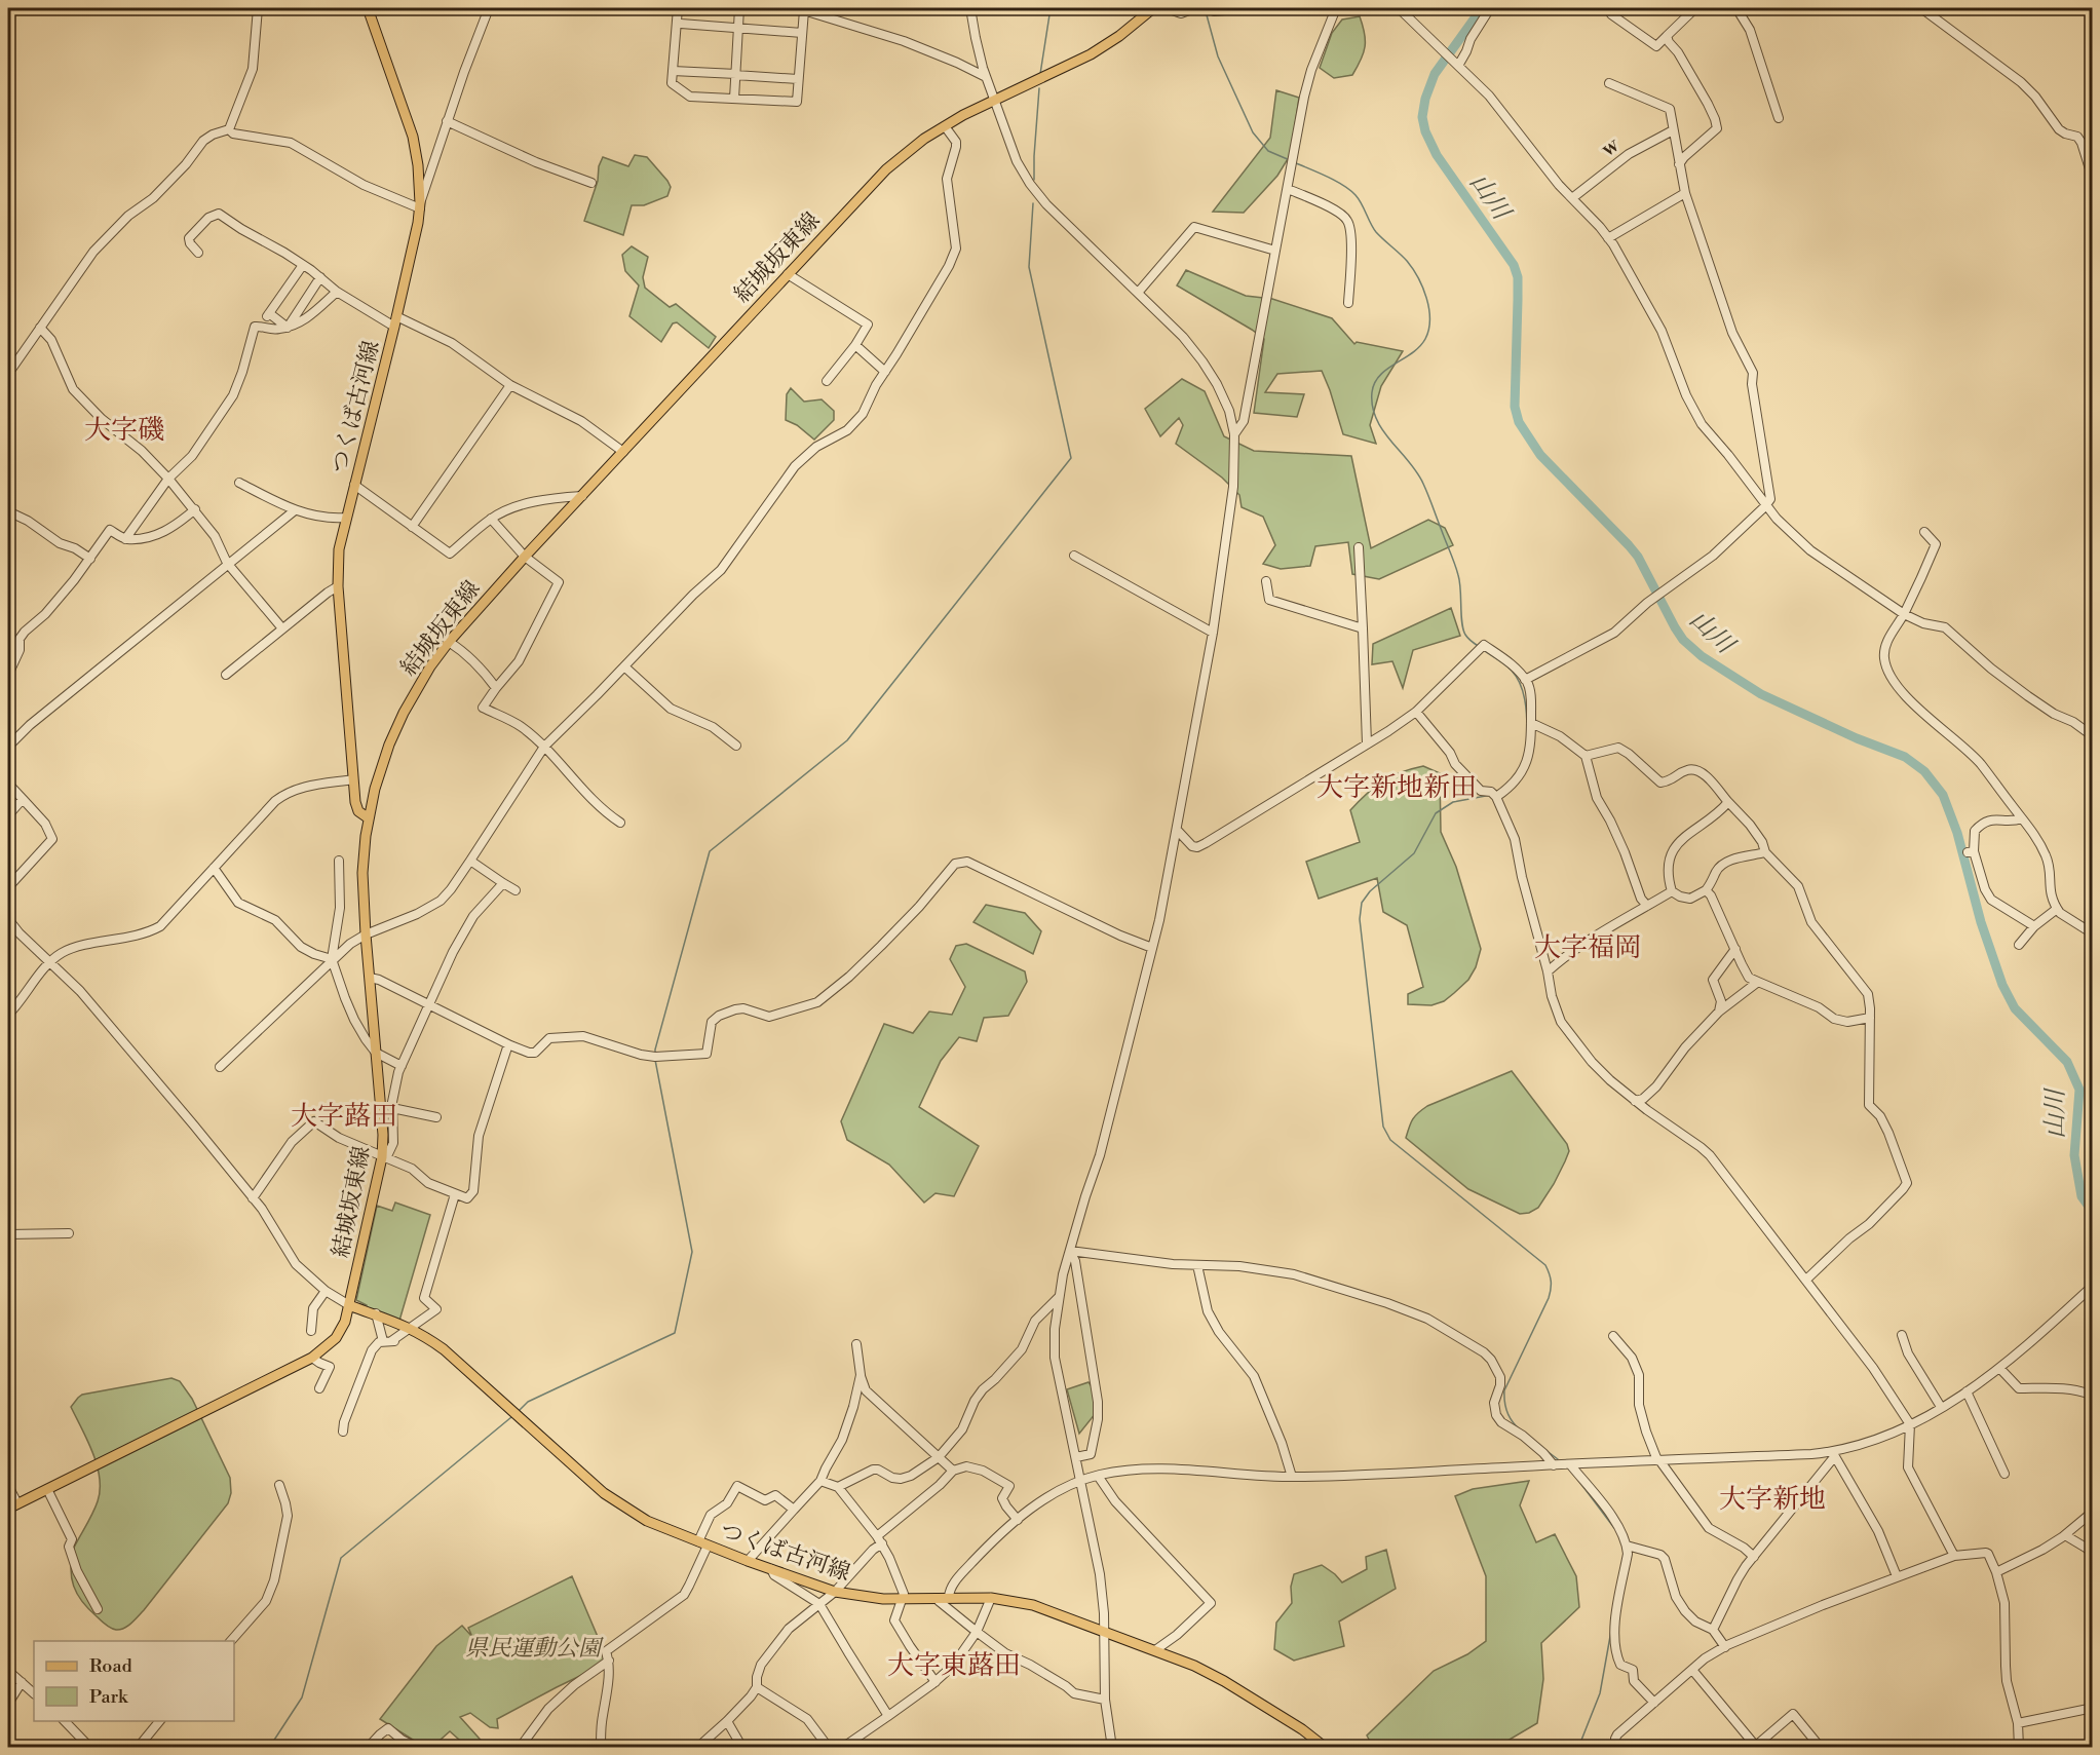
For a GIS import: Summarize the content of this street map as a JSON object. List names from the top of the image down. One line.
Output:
{"streets":{"main road":["結城坂東線","つくば古河線"],"street":["w"]},"crossings":[["結城坂東線","つくば古河線"]],"districts":["大字磯","大字新地新田","大字福岡","大字蕗田","大字新地","大字東蕗田"],"water":["山川"],"parks":["県民運動公園"],"legend":["Road","Park"]}
